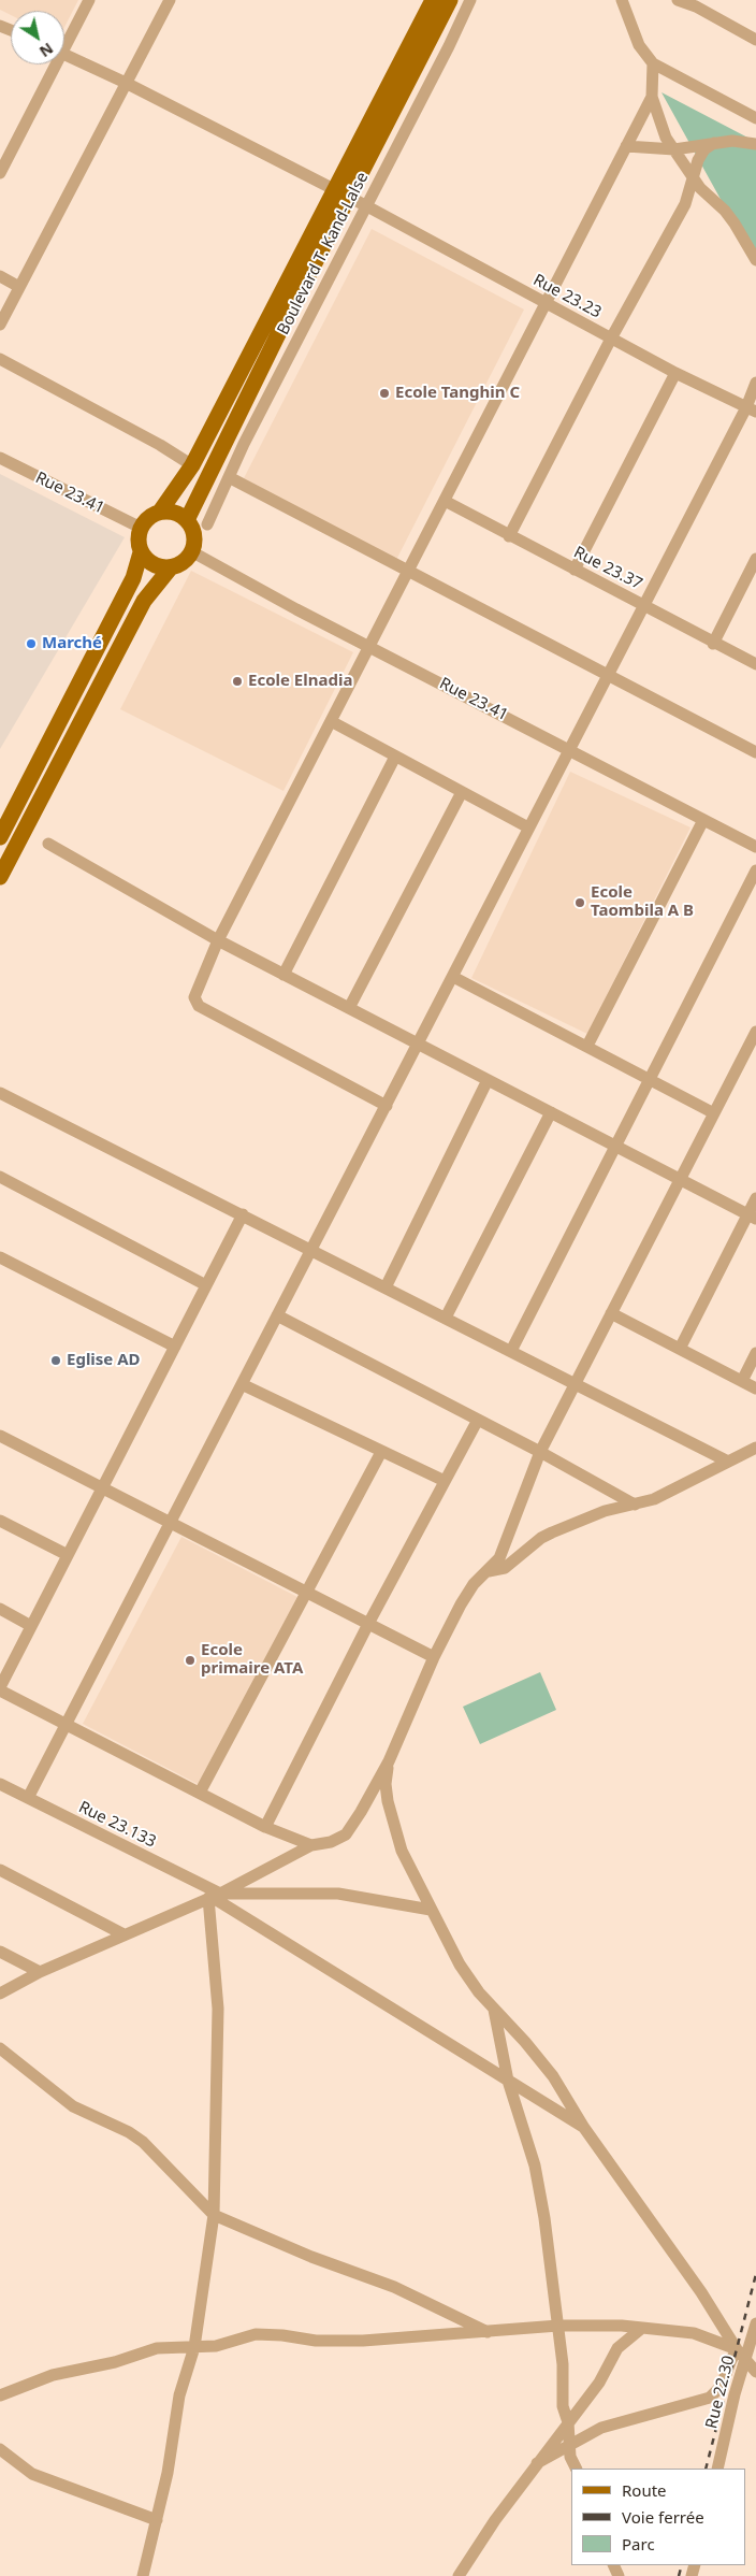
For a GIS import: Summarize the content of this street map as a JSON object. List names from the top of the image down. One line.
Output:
{"streets":{"street":["Boulevard T. Kand-Lalse","Rue 23.23","Rue 23.41","Rue 23.37","Rue 23.133","Rue 22.30"]},"crossings":[["Boulevard T. Kand-Lalse","Rue 23.23"]],"places":["Ecole Tanghin C","Marché","Ecole Elnadia","Ecole Taombila A B","Eglise AD","Ecole primaire ATA"],"legend":["Route","Voie ferrée","Parc"],"north":"bottom right"}
